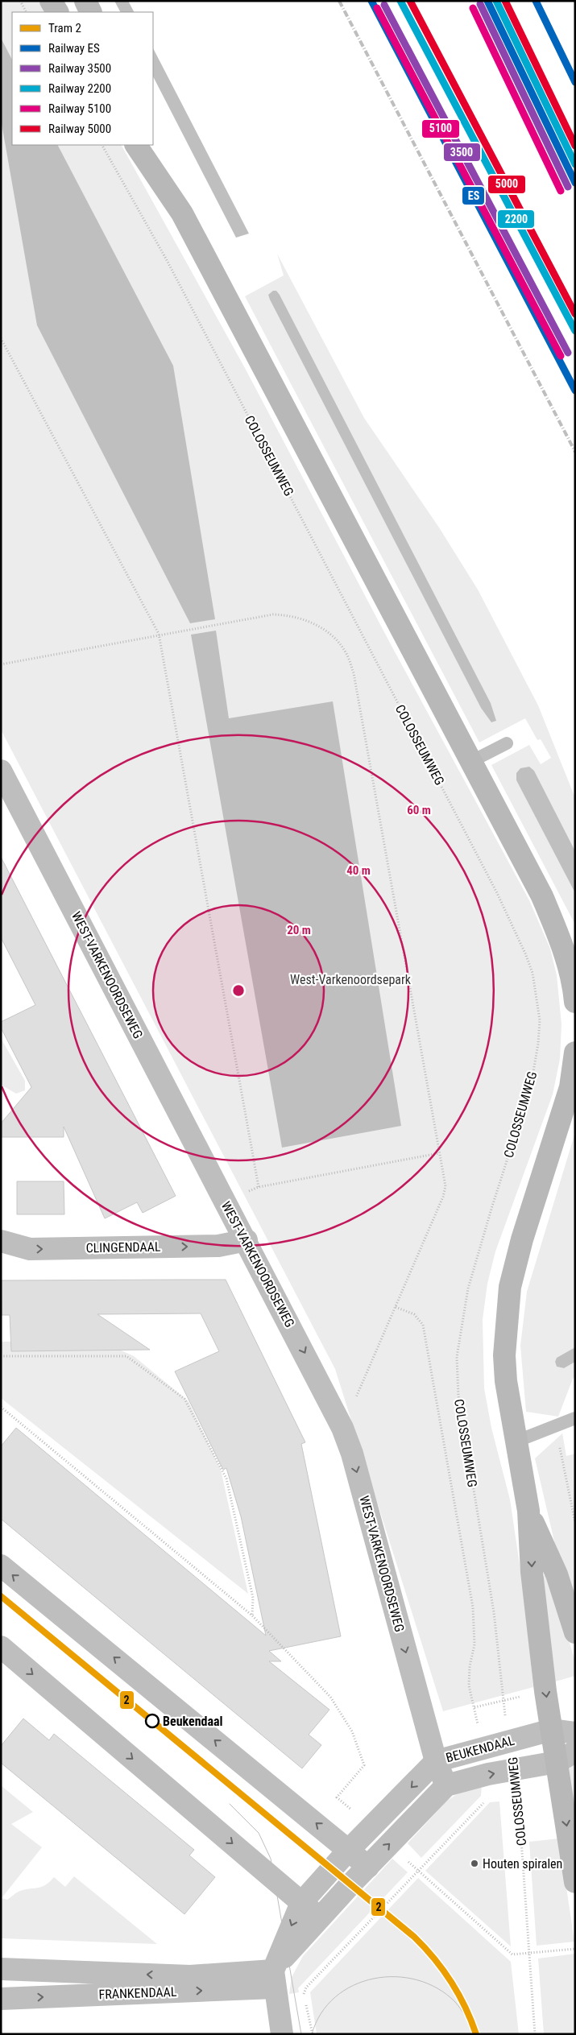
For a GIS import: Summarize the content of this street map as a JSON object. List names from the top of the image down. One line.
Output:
{"streets":{"street":["WEST-VARKENOORDSEWEG","CLINGENDAAL","BEUKENDAAL","FRANKENDAAL"],"path":["COLOSSEUMWEG"]},"crossings":[["COLOSSEUMWEG","BEUKENDAAL"],["WEST-VARKENOORDSEWEG","CLINGENDAAL"],["WEST-VARKENOORDSEWEG","BEUKENDAAL"],["BEUKENDAAL","FRANKENDAAL"]],"one_way":["WEST-VARKENOORDSEWEG","CLINGENDAAL"],"parks":["West-Varkenoordsepark"],"places":["Beukendaal","Houten spiralen"],"lines":["rail line ES","rail line 2200","rail line 5000","rail line 3500","rail line 5100","tram line 2"],"legend":["Tram 2","Railway ES","Railway 3500","Railway 2200","Railway 5100","Railway 5000"],"rings":["60 m","40 m","20 m"]}
